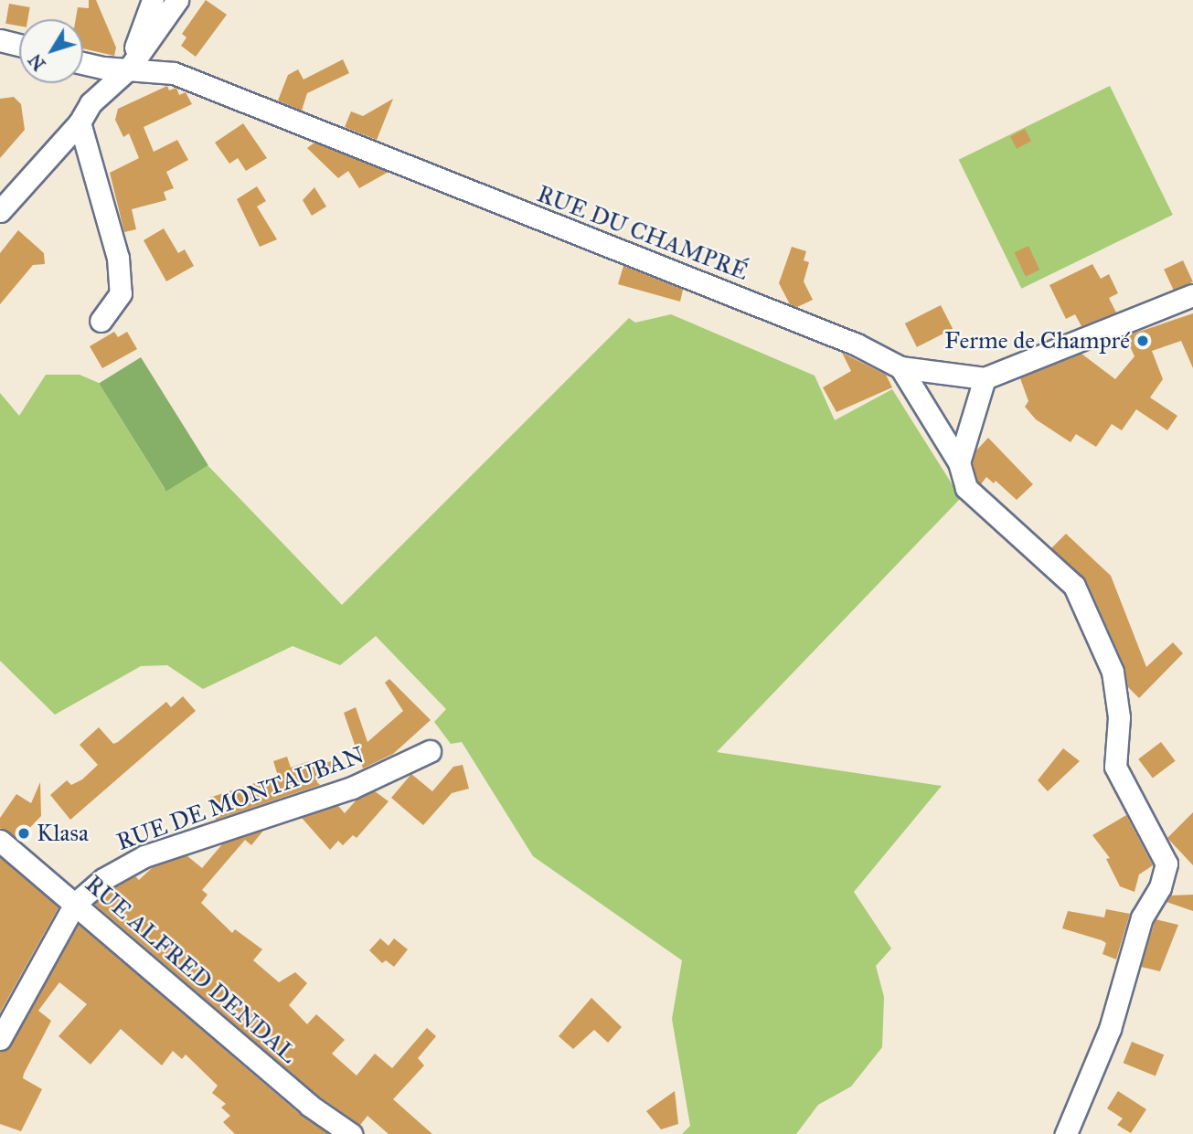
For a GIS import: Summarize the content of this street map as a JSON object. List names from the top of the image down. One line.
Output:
{"streets":{"street":["RUE DU CHAMPRÉ","RUE DE MONTAUBAN","RUE ALFRED DENDAL"]},"crossings":[["RUE DE MONTAUBAN","RUE ALFRED DENDAL"]],"places":["Ferme de Champré","Klasa"],"north":"bottom left"}
